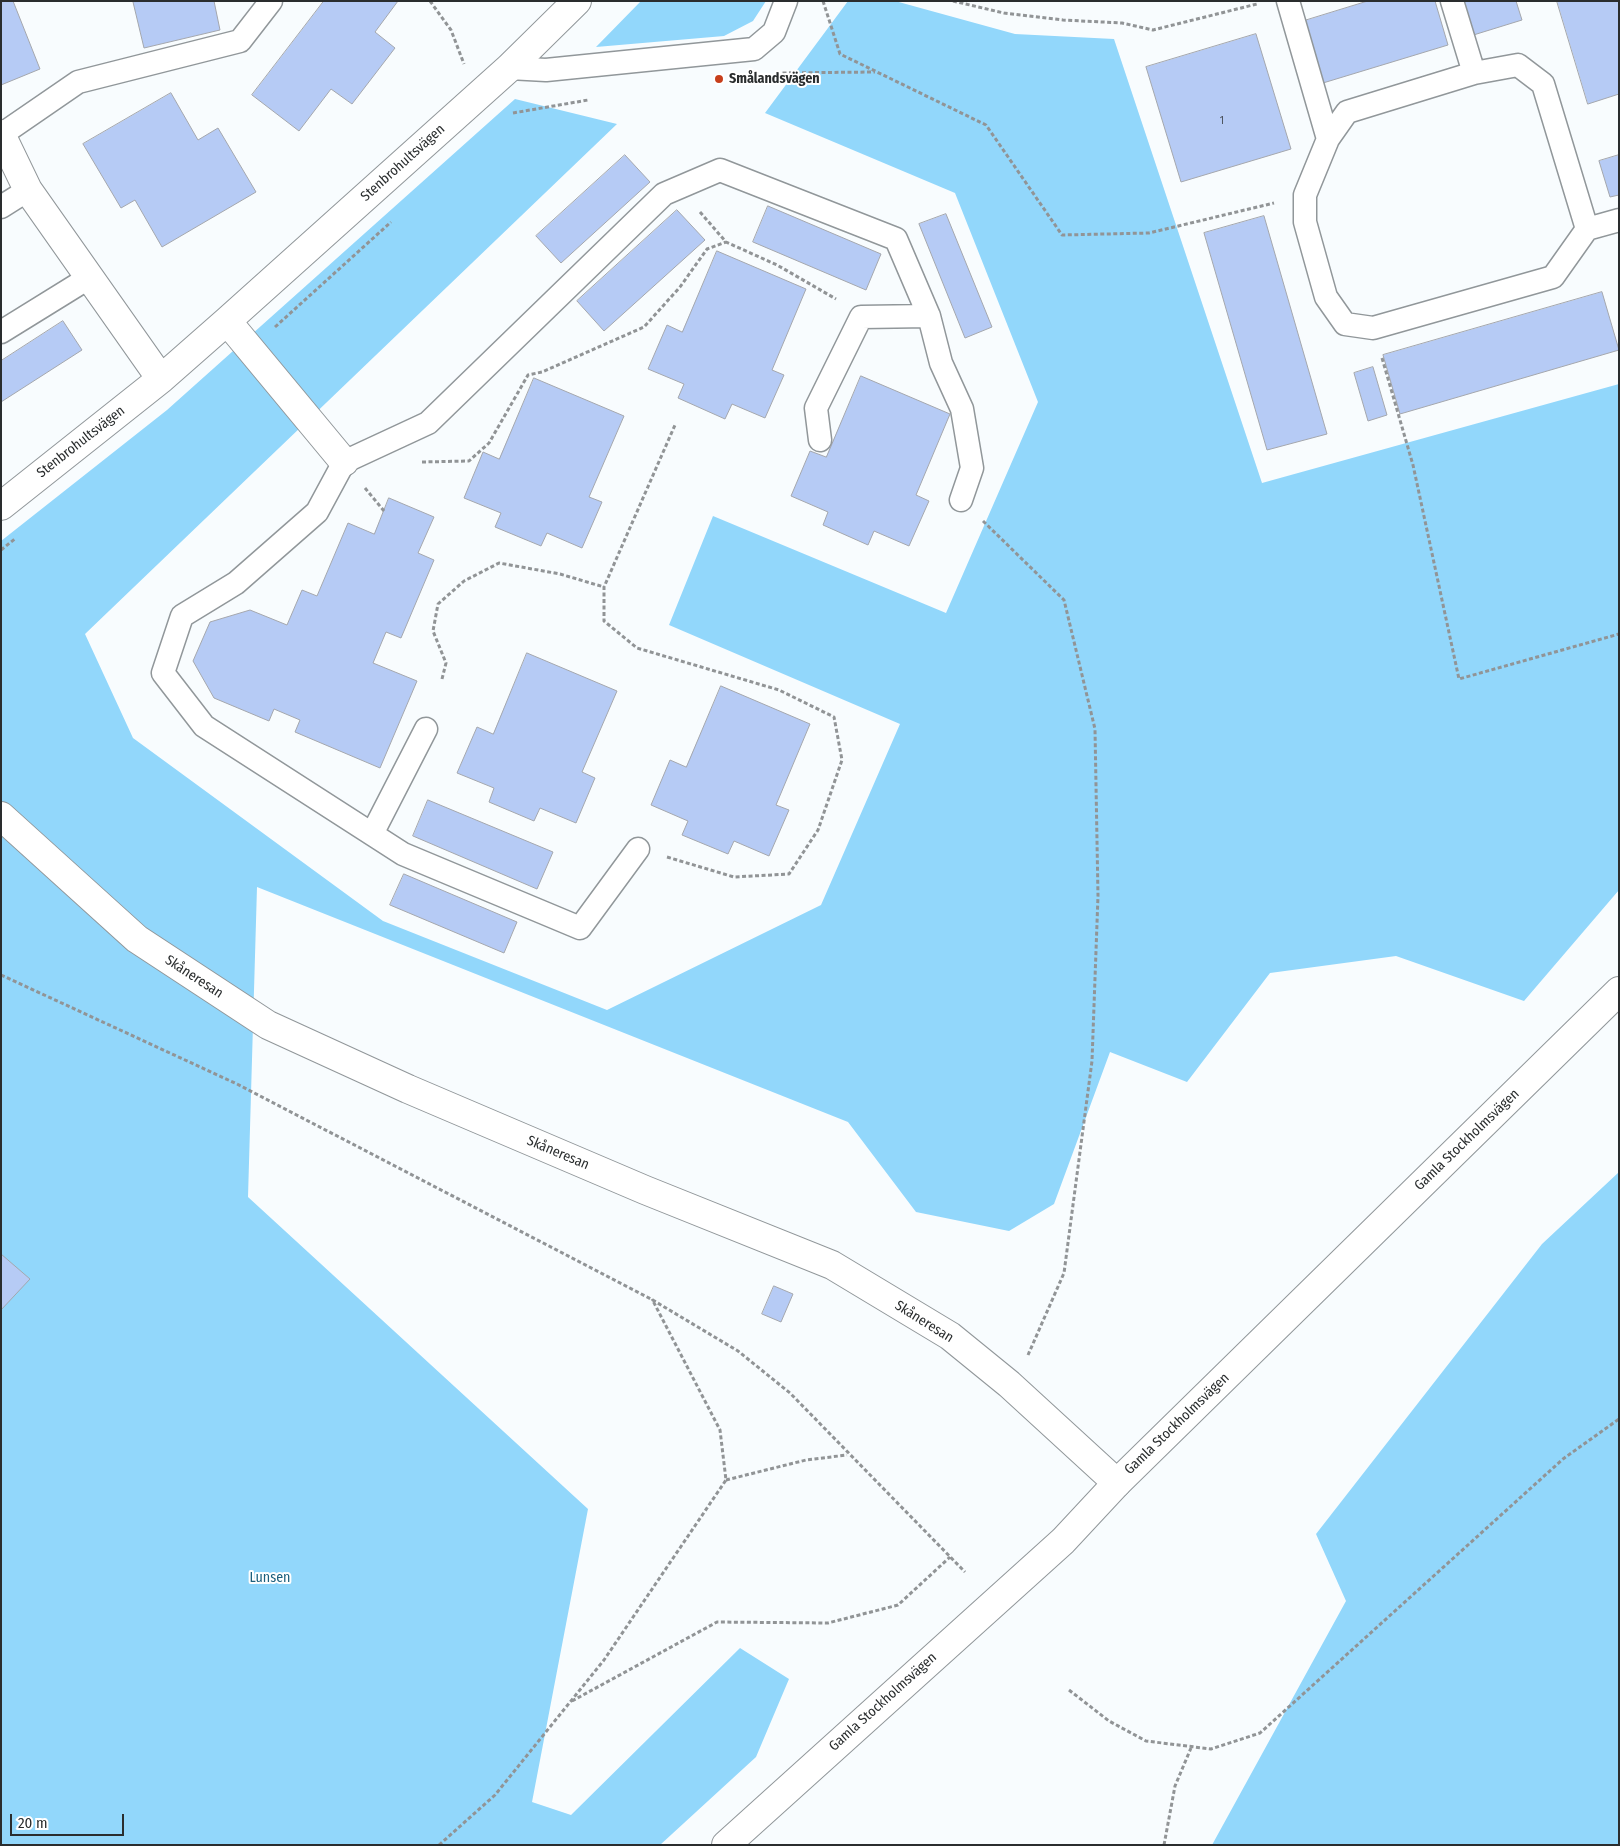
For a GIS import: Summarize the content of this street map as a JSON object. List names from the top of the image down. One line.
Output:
{"streets":{"street":["Stenbrohultsvägen","Skåneresan","Gamla Stockholmsvägen"]},"crossings":[["Skåneresan","Gamla Stockholmsvägen"]],"parks":["Lunsen"],"places":["Smålandsvägen"],"house_numbers":["1"],"scale_bar":"20 m"}
